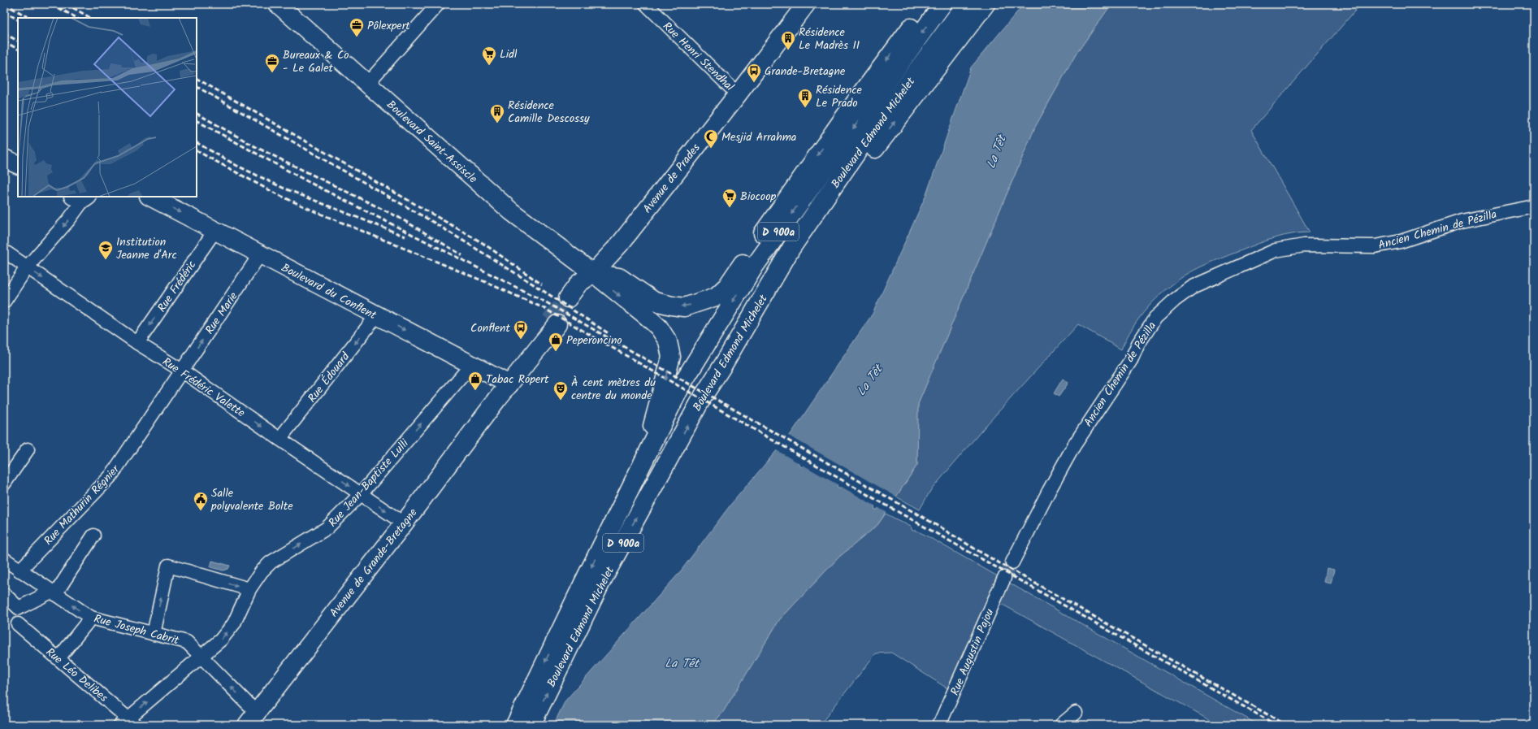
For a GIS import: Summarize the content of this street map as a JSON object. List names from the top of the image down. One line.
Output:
{"streets":{"main road":["Boulevard Edmond Michelet","Boulevard Saint-Assiscle","Avenue de Prades","D 900a","Boulevard du Conflent","Avenue de Grande-Bretagne"],"street":["Rue Henri Stendhal","Ancien Chemin de Pézilla","Rue Frédéric","Rue Marie","Rue Édouard","Rue Frédéric Valette","Rue Jean-Baptiste Lulli","Rue Mathurin Régnier","Rue Joseph Cabrit","Rue Augustin Pajou","Rue Léo Delibes"]},"crossings":[["Rue Henri Stendhal","Avenue de Prades"],["Boulevard Edmond Michelet","Boulevard Saint-Assiscle"],["Boulevard Saint-Assiscle","Avenue de Prades"],["Rue Frédéric","Boulevard du Conflent"],["Rue Frédéric","Rue Frédéric Valette"],["Boulevard du Conflent","Rue Marie"],["Boulevard du Conflent","Rue Édouard"],["Boulevard du Conflent","Rue Jean-Baptiste Lulli"],["Boulevard du Conflent","Avenue de Grande-Bretagne"],["Rue Marie","Rue Frédéric Valette"],["Rue Marie","Rue Mathurin Régnier"],["Rue Édouard","Rue Frédéric Valette"],["Rue Frédéric Valette","Rue Jean-Baptiste Lulli"],["Rue Frédéric Valette","Rue Mathurin Régnier"],["Rue Frédéric Valette","Avenue de Grande-Bretagne"],["Rue Jean-Baptiste Lulli","Rue Joseph Cabrit"],["Rue Jean-Baptiste Lulli","Rue Léo Delibes"],["Rue Mathurin Régnier","Rue Joseph Cabrit"],["Avenue de Grande-Bretagne","Rue Joseph Cabrit"]],"one_way":["Rue Frédéric","Boulevard du Conflent","Rue Marie","Rue Édouard","Rue Frédéric Valette","Rue Jean-Baptiste Lulli","Rue Joseph Cabrit"],"water":["La Têt"],"places":{"office":["Pôlexpert","Bureaux & Co - Le Galet"],"building":["Résidence Le Madrès II","Résidence Le Prado","Résidence Camille Descossy"],"supermarket":["Lidl","Biocoop"],"bus stop":["Grande-Bretagne","Conflent"],"mosque":["Mesjid Arrahma"],"school or university":["Institution Jeanne d'Arc"],"shop":["Peperoncino","Tabac Ropert"],"theatre":["À cent mètres du centre du monde"],"public building":["Salle polyvalente Bolte"]}}
